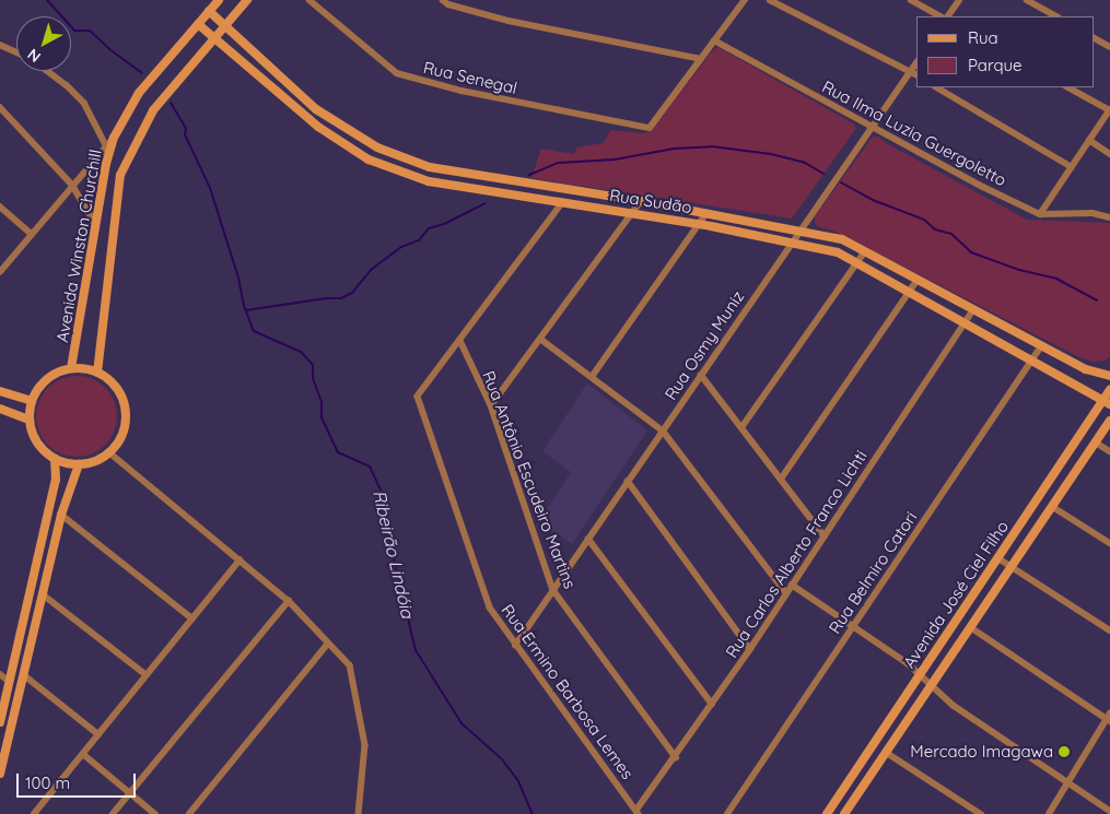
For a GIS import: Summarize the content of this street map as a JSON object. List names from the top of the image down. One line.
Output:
{"streets":{"street":["Rua Senegal","Rua Ilma Luzia Guergoletto","Rua Sudão","Avenida Winston Churchill","Rua Osmy Muniz","Rua Antônio Escudeiro Martins","Rua Carlos Alberto Franco Lichti","Rua Belmiro Catori","Avenida José Ciel Filho","Rua Ermino Barbosa Lemes"]},"crossings":[["Rua Ilma Luzia Guergoletto","Rua Osmy Muniz"],["Rua Sudão","Avenida Winston Churchill"],["Rua Sudão","Rua Osmy Muniz"],["Rua Sudão","Rua Carlos Alberto Franco Lichti"],["Rua Sudão","Rua Belmiro Catori"],["Rua Sudão","Avenida José Ciel Filho"],["Rua Osmy Muniz","Rua Antônio Escudeiro Martins"],["Rua Osmy Muniz","Rua Ermino Barbosa Lemes"],["Rua Antônio Escudeiro Martins","Rua Carlos Alberto Franco Lichti"],["Rua Antônio Escudeiro Martins","Rua Ermino Barbosa Lemes"],["Rua Carlos Alberto Franco Lichti","Rua Ermino Barbosa Lemes"]],"water":["Ribeirão Lindóia"],"places":["Mercado Imagawa"],"legend":["Rua","Parque"],"scale_bar":"100 m","north":"bottom left"}
